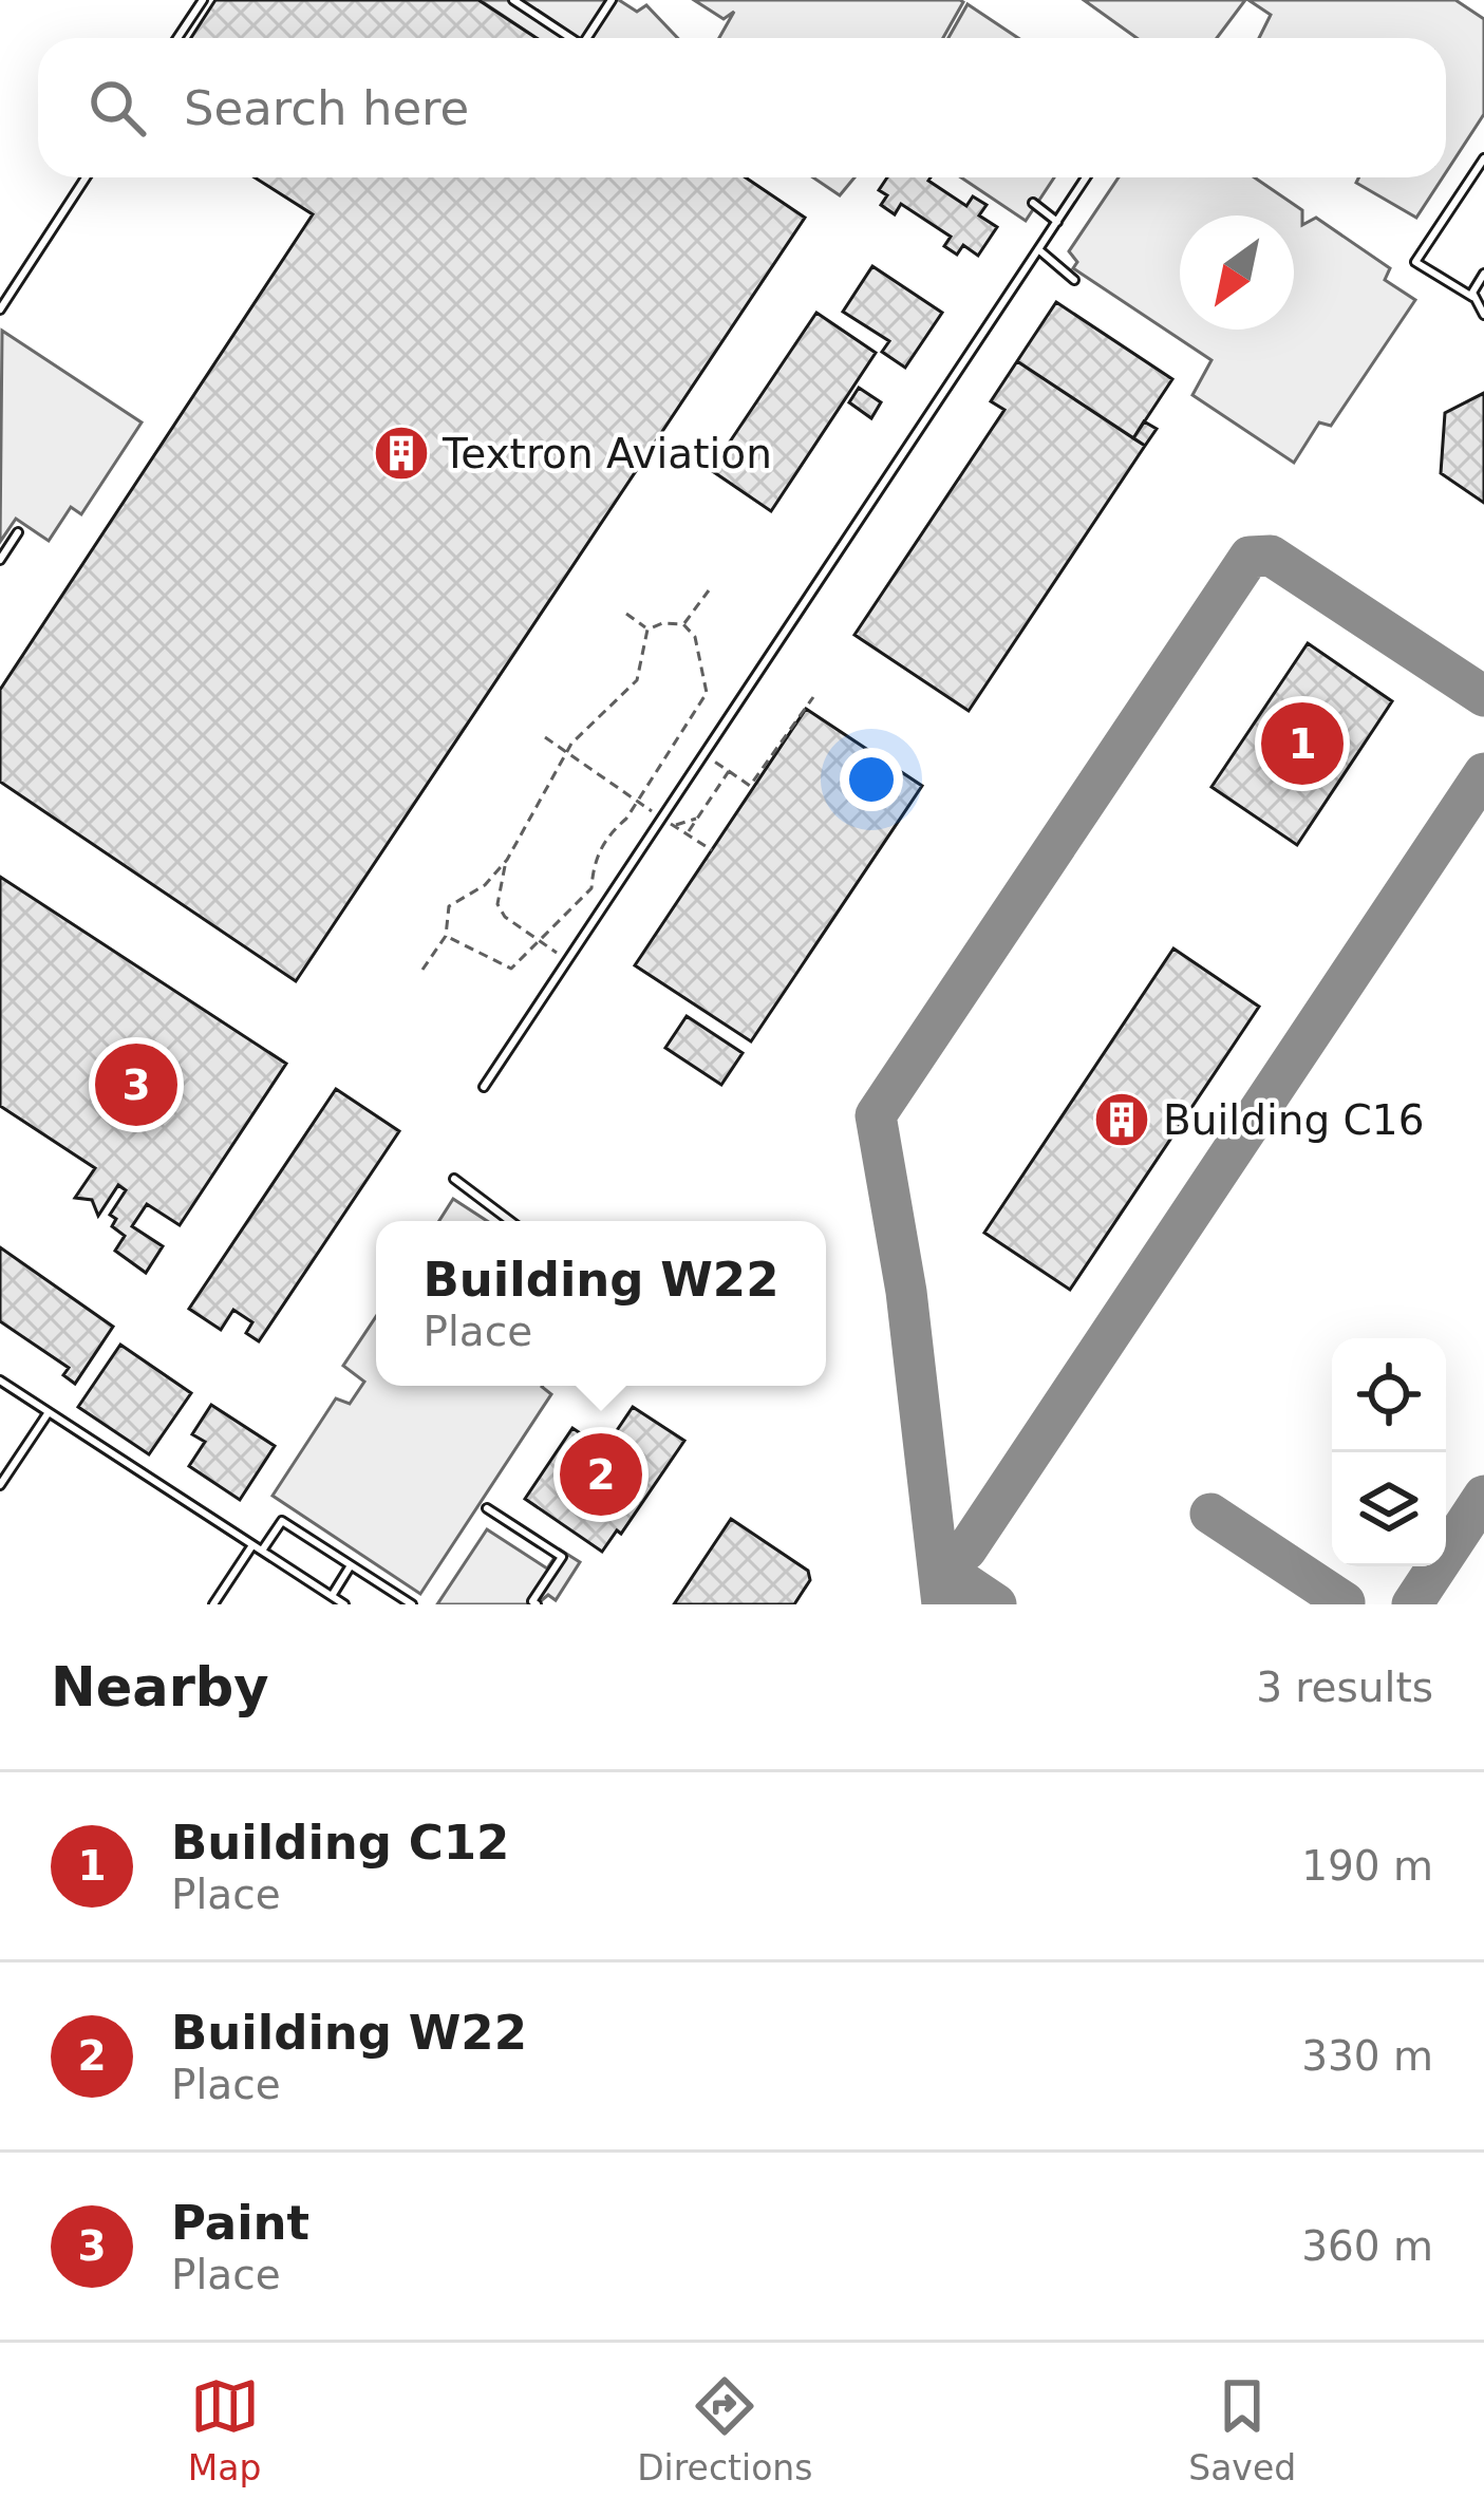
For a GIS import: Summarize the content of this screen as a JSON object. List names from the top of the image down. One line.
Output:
{"places":{"building":["Textron Aviation","Building C16"]},"north":"bottom left","page":{"search":"Search here","pins":["1","3","2"],"popup":["Building W22","Place"],"heading":["Nearby","3 results"],"list":[{"mark":"1","name":"Building C12","note":"Place","value":"190 m"},{"mark":"2","name":"Building W22","note":"Place","value":"330 m"},{"mark":"3","name":"Paint","note":"Place","value":"360 m"}],"nav":["Map","Directions","Saved"]}}
